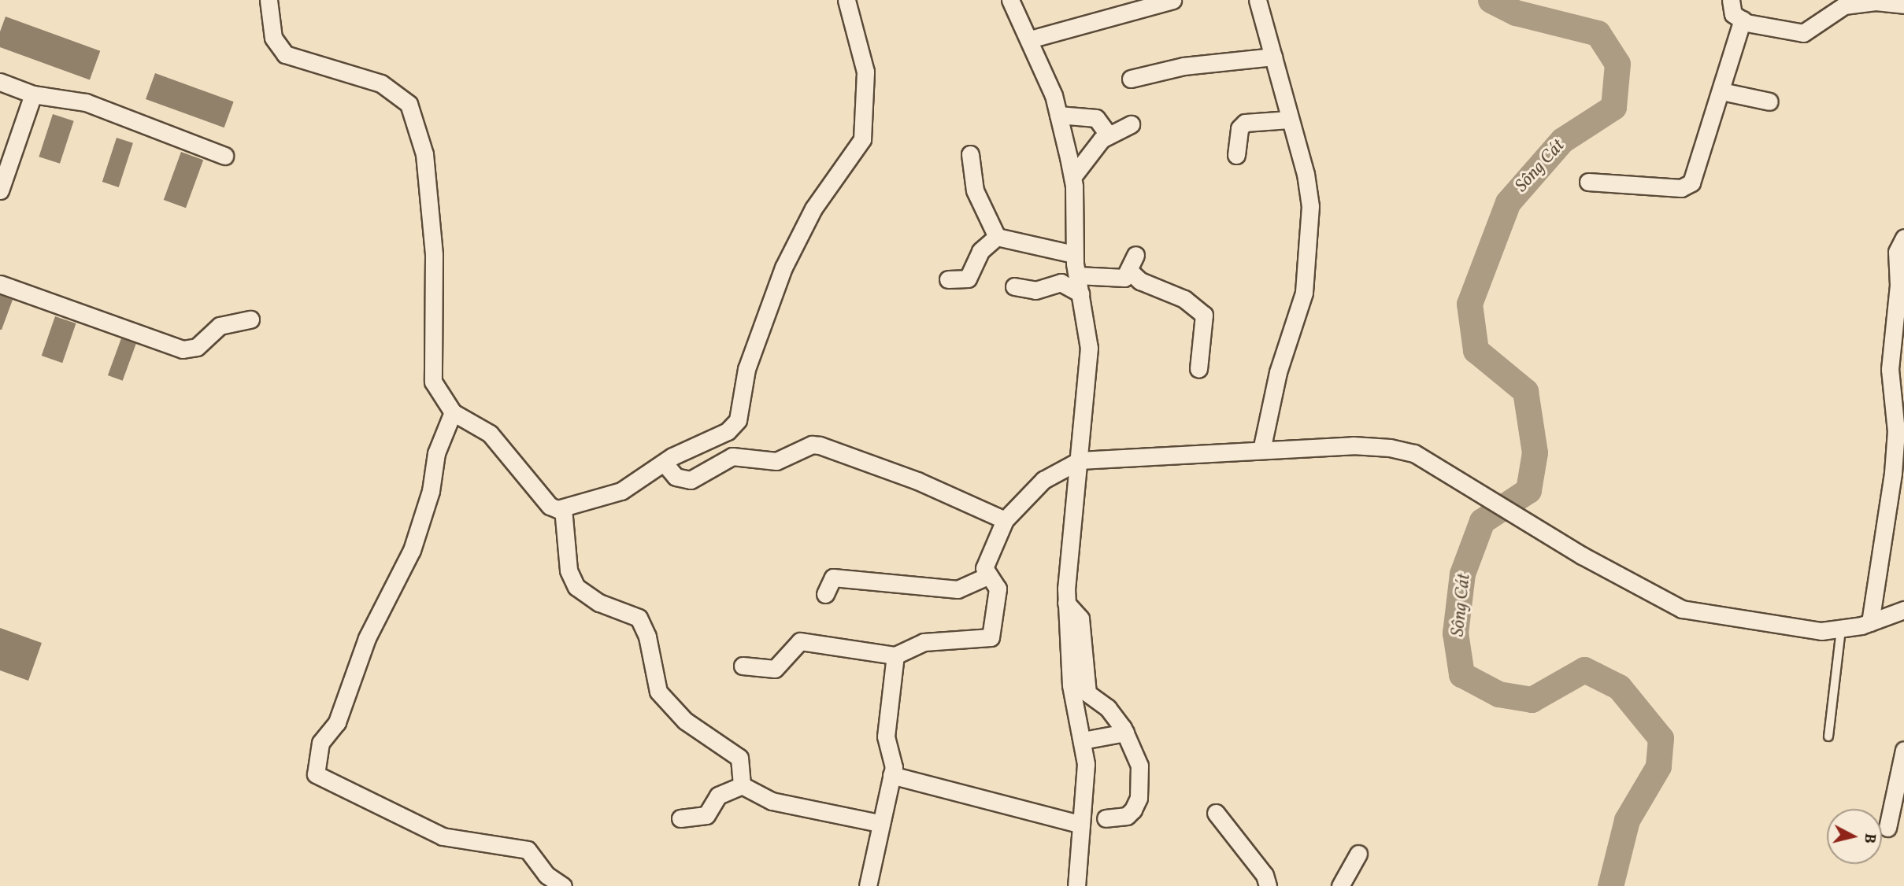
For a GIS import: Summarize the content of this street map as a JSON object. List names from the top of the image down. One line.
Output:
{"water":["Sông Cát"],"north":"right"}
